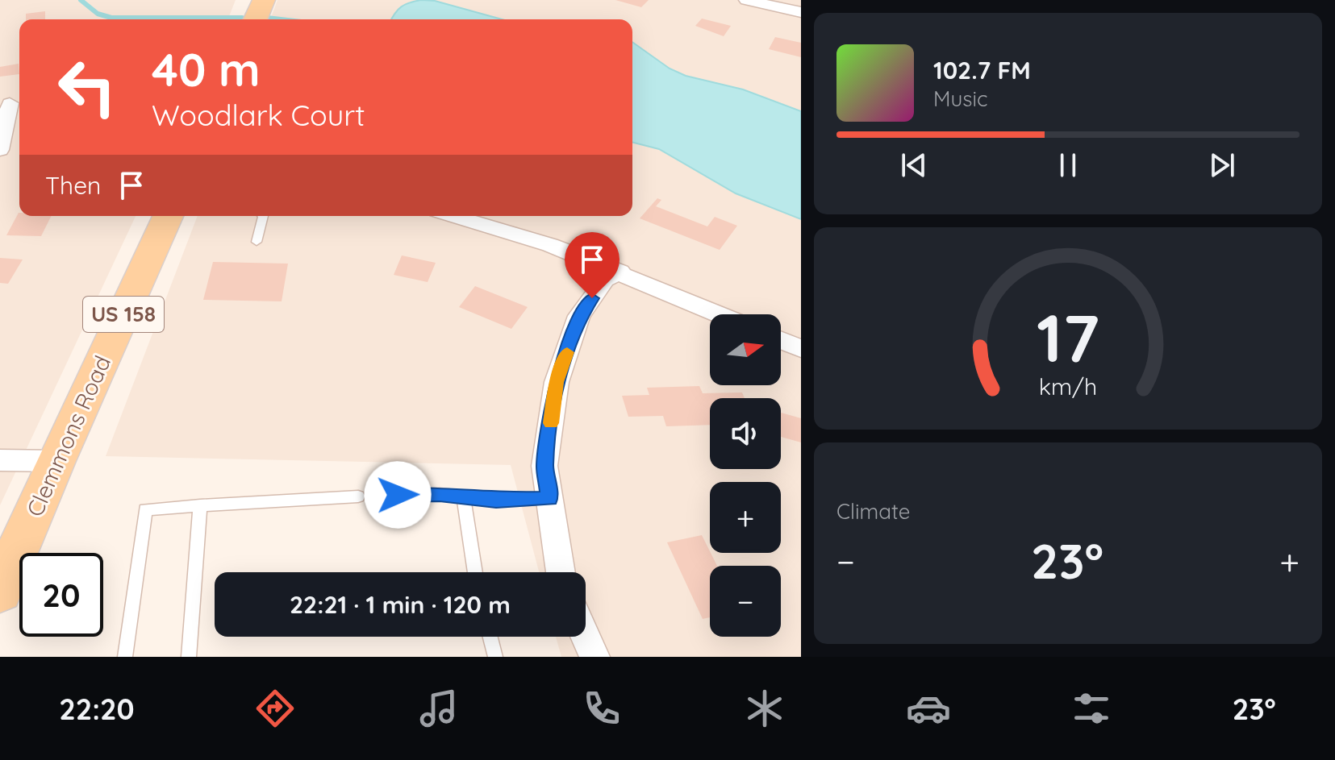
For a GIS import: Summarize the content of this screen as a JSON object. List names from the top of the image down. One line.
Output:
{"streets":{"main road":["US 158","Clemmons Road"]},"north":"right","page":{"turn":["40 m","Woodlark Court"],"song":["102.7 FM","Music"],"then":"Then","map_buttons":["+","−"],"tile":"Climate","heat":["−","23°","+"],"limit":"20","trip":"22:21 · 1 min · 120 m","tabs":["22:20","23°"],"gauge":["17","km/h"]}}
